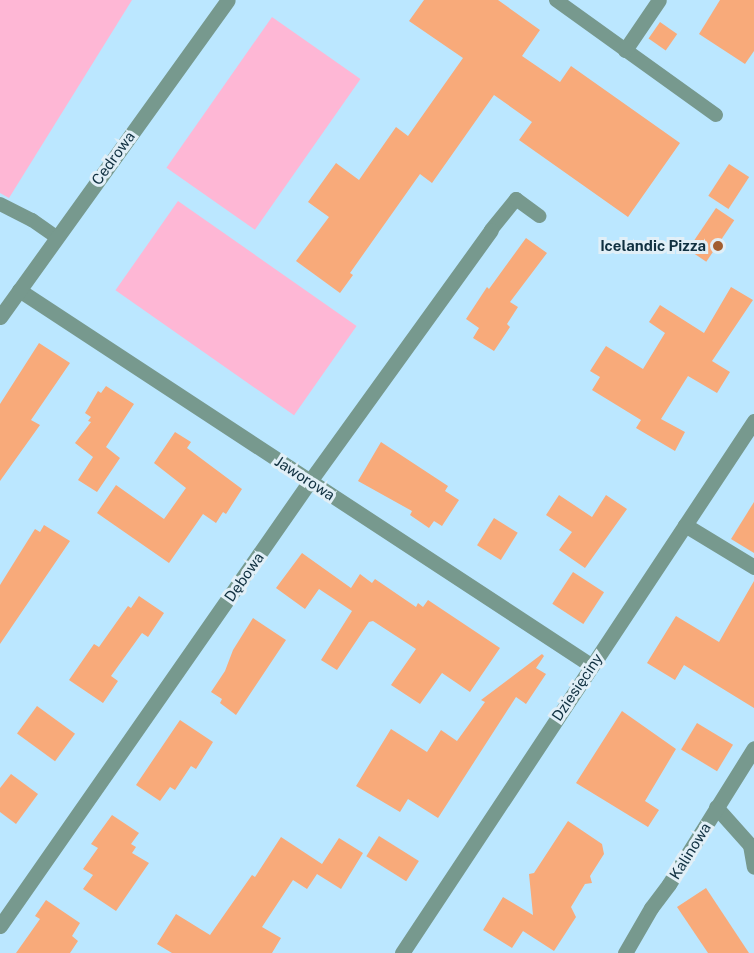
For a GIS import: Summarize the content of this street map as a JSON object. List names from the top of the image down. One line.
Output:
{"streets":{"street":["Cedrowa","Jaworowa","Dębowa","Dziesięciny","Kalinowa"]},"crossings":[["Cedrowa","Jaworowa"],["Jaworowa","Dębowa"],["Jaworowa","Dziesięciny"]],"places":["Icelandic Pizza"]}
